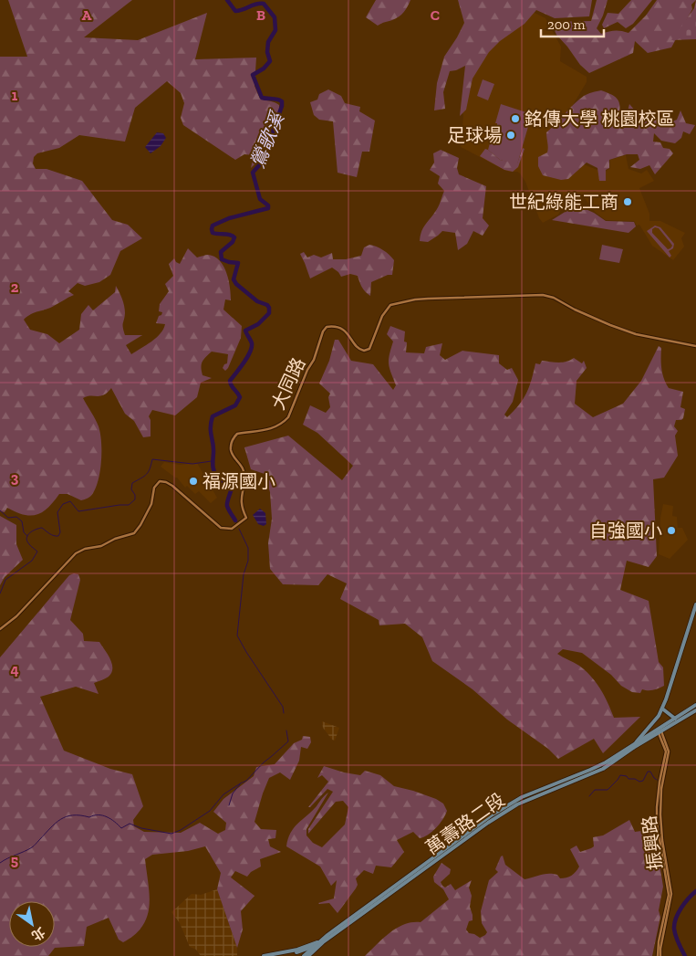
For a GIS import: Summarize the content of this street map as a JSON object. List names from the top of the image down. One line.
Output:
{"streets":{"main road":["萬壽路二段"],"street":["大同路","振興路"]},"water":["鶯歌溪"],"places":["銘傳大學 桃園校區","足球場","世紀綠能工商","福源國小","自強國小"],"scale_bar":"200 m","north":"bottom right","grid":{"columns":["A","B","C"],"rows":["1","2","3","4","5"]}}
